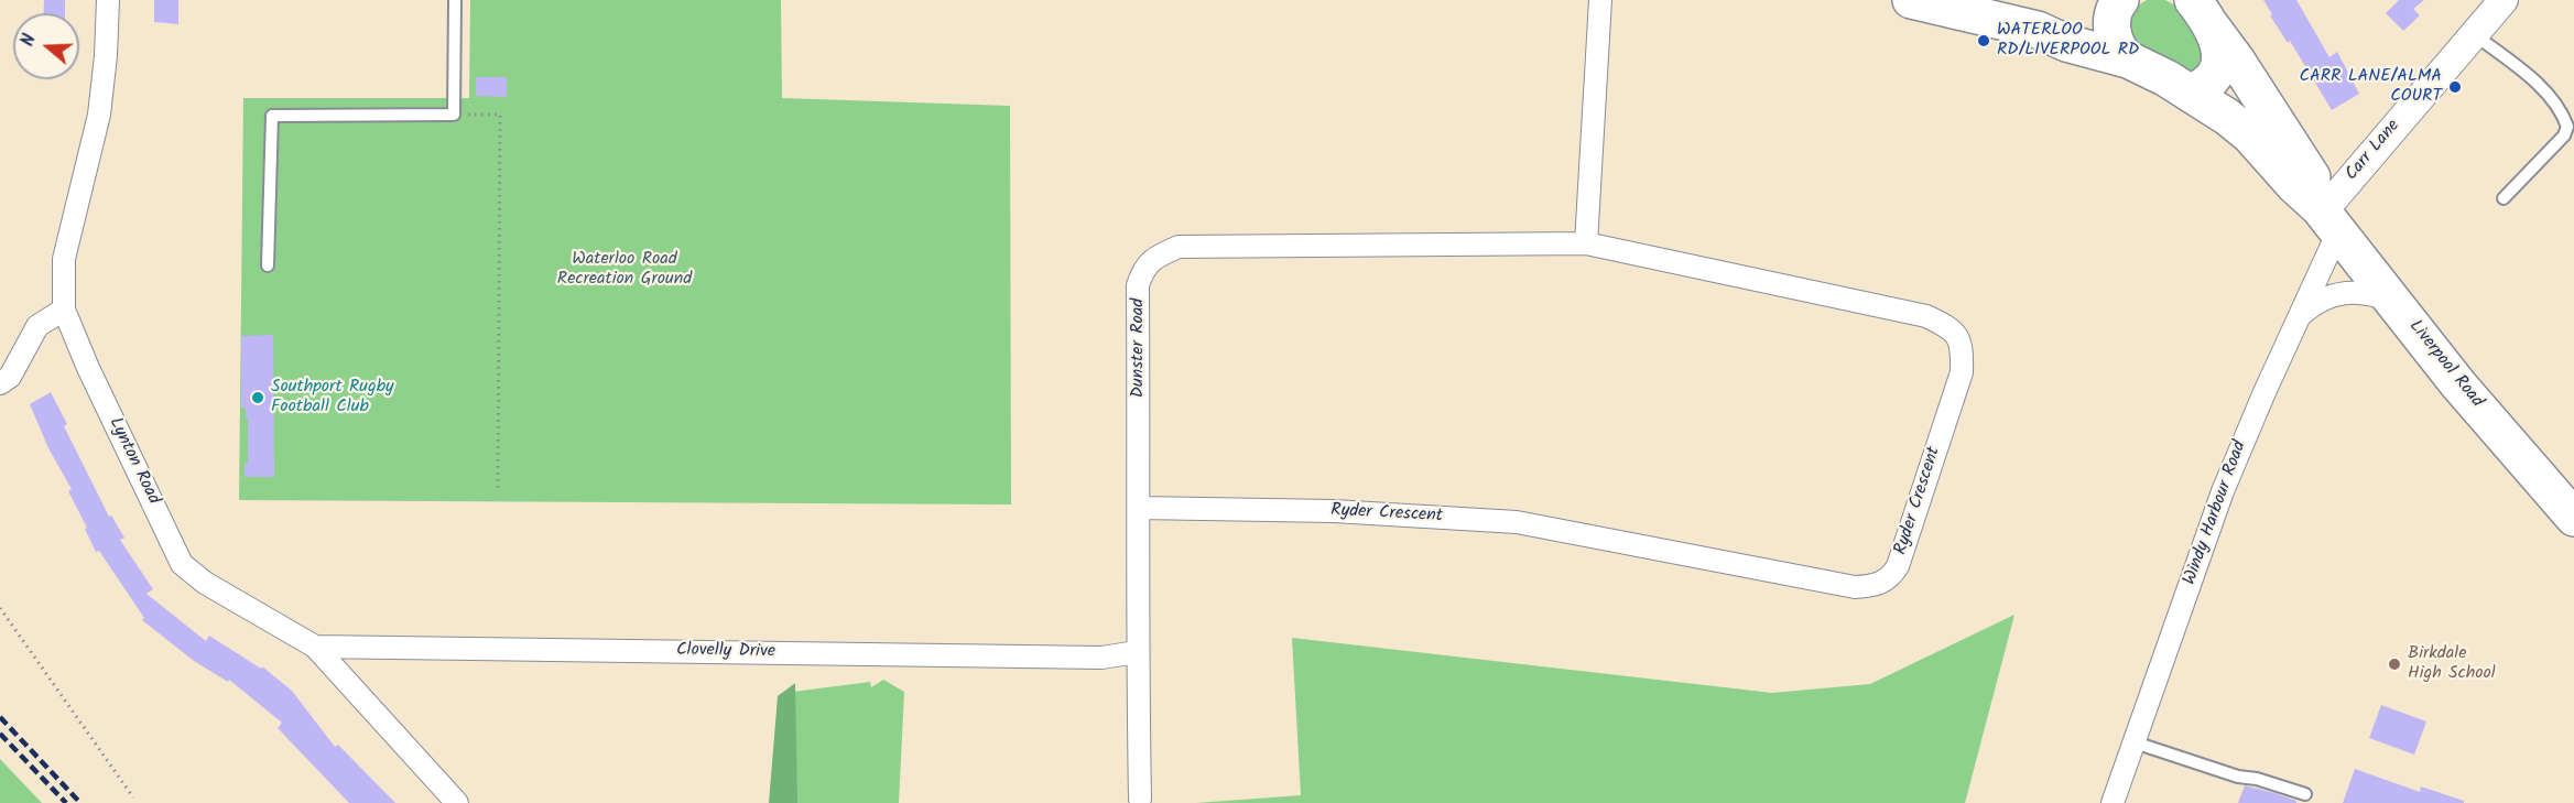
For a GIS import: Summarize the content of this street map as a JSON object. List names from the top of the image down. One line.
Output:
{"streets":{"highway":["Liverpool Road"],"street":["Carr Lane","Dunster Road","Lynton Road","Ryder Crescent","Windy Harbour Road","Clovelly Drive"]},"crossings":[["Carr Lane","Liverpool Road"],["Carr Lane","Windy Harbour Road"],["Dunster Road","Ryder Crescent"],["Dunster Road","Clovelly Drive"],["Liverpool Road","Windy Harbour Road"],["Lynton Road","Clovelly Drive"]],"parks":["Waterloo Road Recreation Ground"],"places":["WATERLOO RD/LIVERPOOL RD","CARR LANE/ALMA COURT","Southport Rugby Football Club","Birkdale High School"],"north":"left"}
